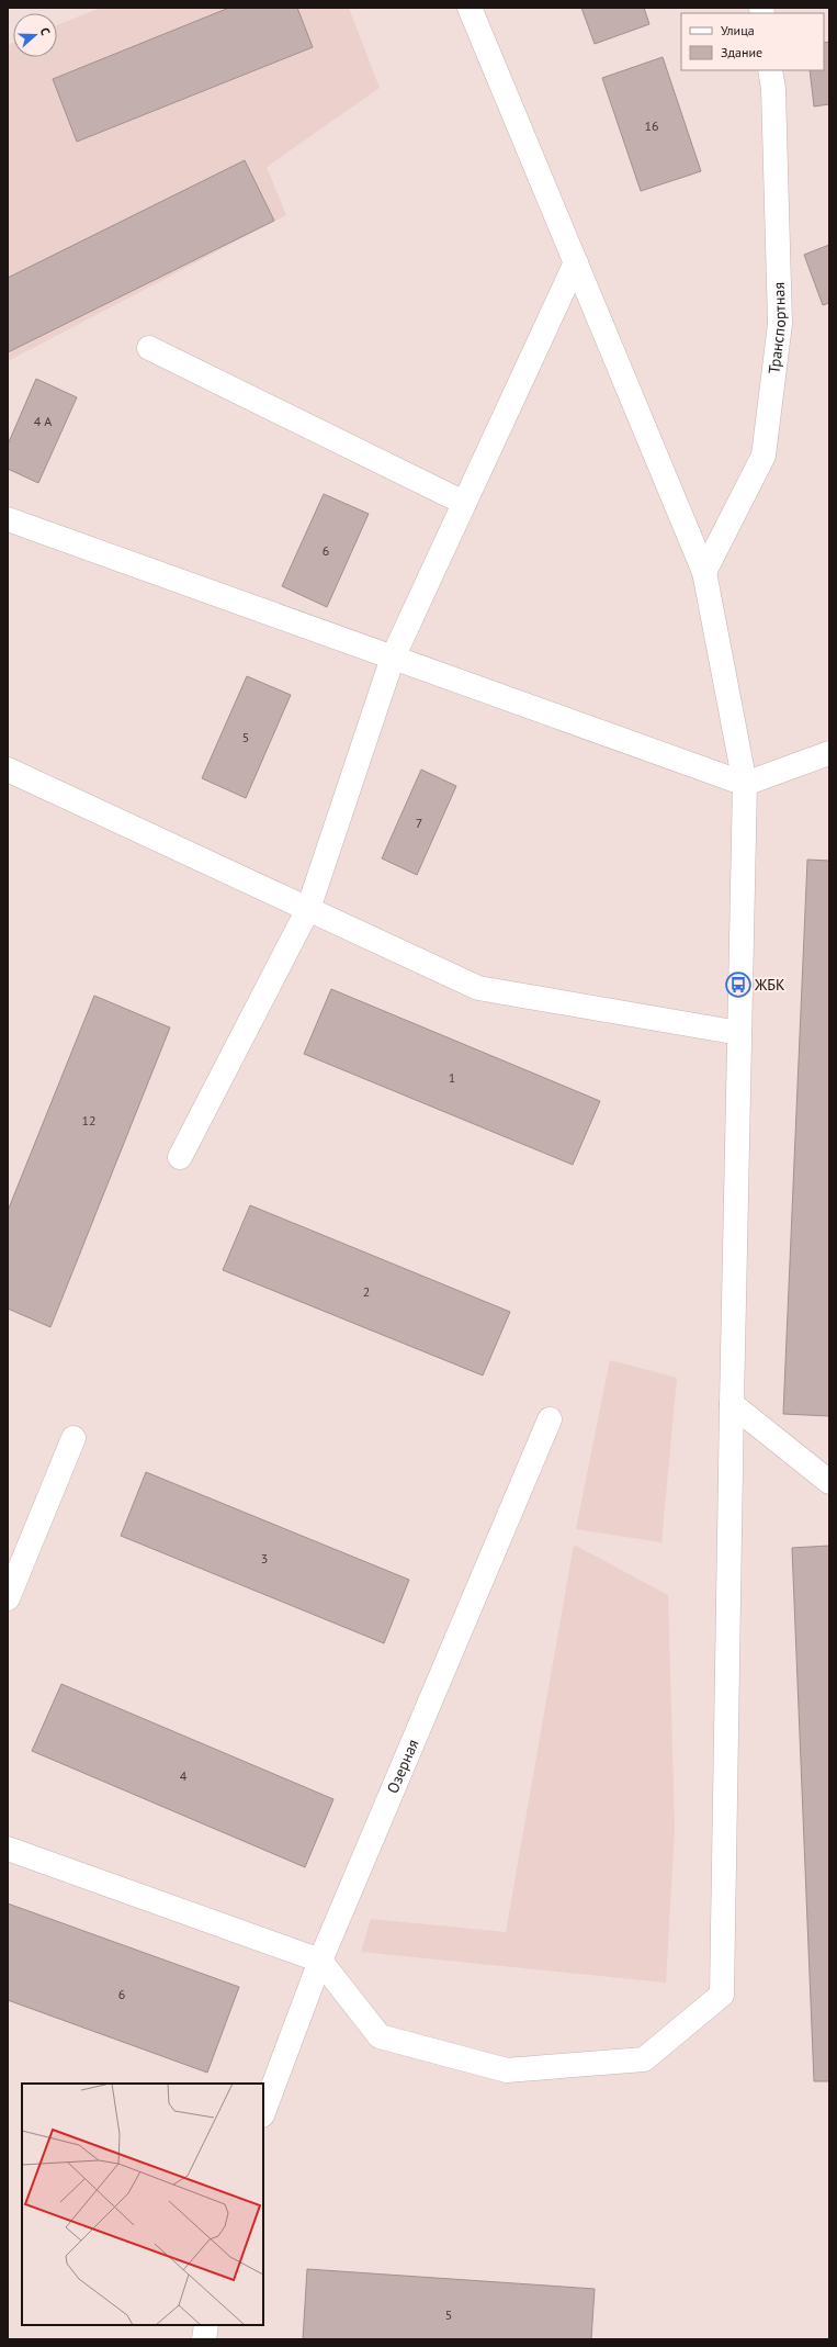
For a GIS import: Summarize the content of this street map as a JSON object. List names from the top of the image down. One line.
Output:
{"streets":{"street":["Транспортная","Озерная"]},"places":{"bus stop":["ЖБК"]},"house_numbers":["16","4 А","6","5","7","1","12","2","3","4","6","5"],"legend":["Улица","Здание"],"north":"right"}
